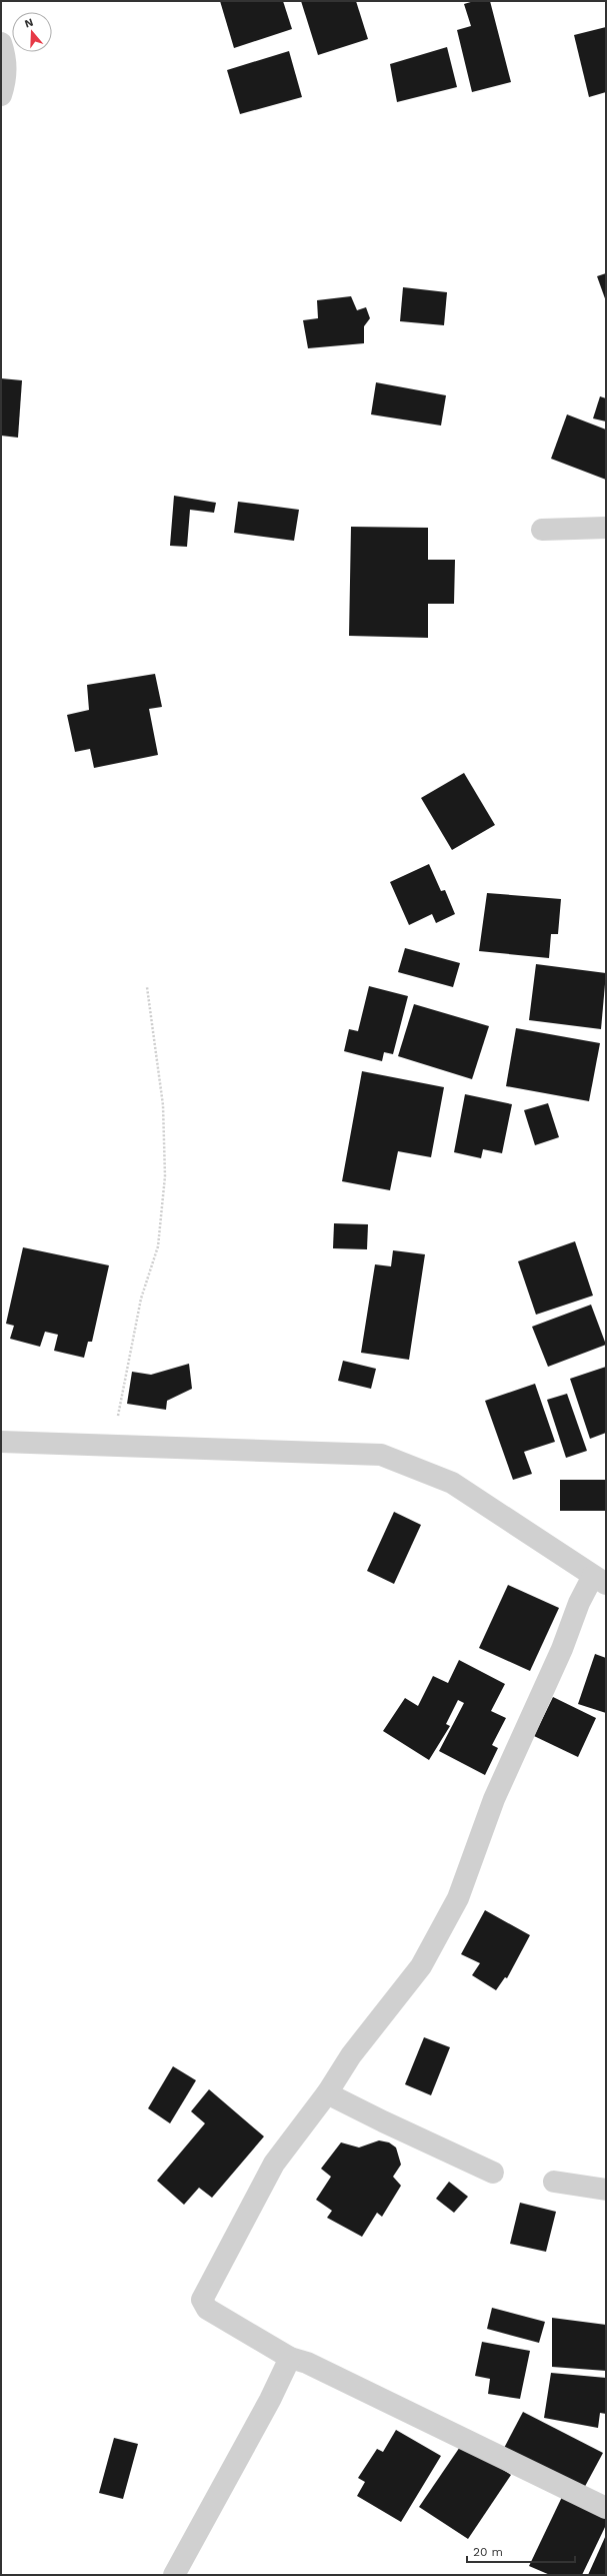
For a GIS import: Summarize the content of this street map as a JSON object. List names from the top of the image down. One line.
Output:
{"scale_bar":"20 m","north":"top"}
